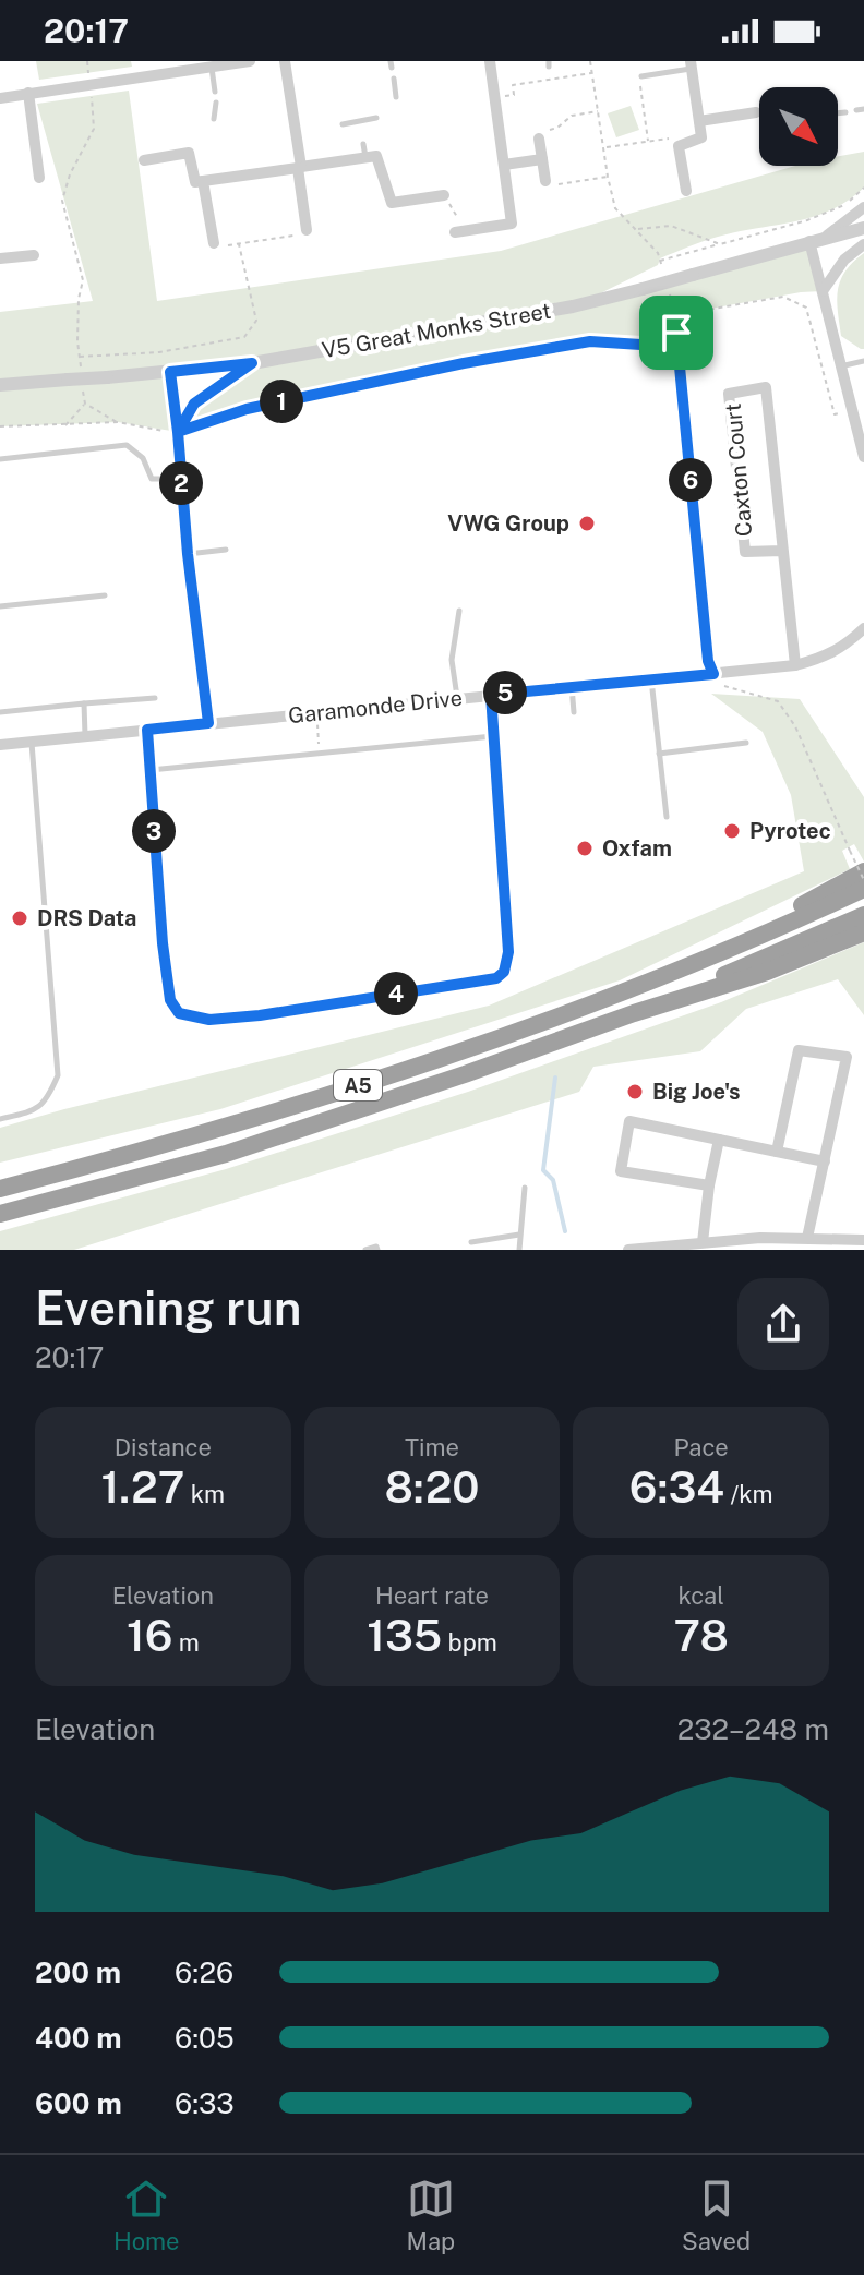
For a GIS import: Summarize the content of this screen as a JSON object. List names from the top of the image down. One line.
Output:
{"streets":{"highway":["A5"],"street":["V5 Great Monks Street","Caxton Court","Garamonde Drive"]},"crossings":[["Caxton Court","Garamonde Drive"]],"places":["VWG Group","Pyrotec","Oxfam","DRS Data","Big Joe's"],"north":"bottom right","page":{"status":"20:17","pins":["1","6","2","5","3","4"],"heading":["Evening run","20:17"],"stats":[["Distance","1.27 km"],["Time","8:20"],["Pace","6:34 /km"],["Elevation","16 m"],["Heart rate","135 bpm"],["kcal","78"]],"chart":["Elevation","232–248 m"],"list":[{"name":"200 m","note":"6:26"},{"name":"400 m","note":"6:05"},{"name":"600 m","note":"6:33"}],"tabs":["Home","Map","Saved"]}}
